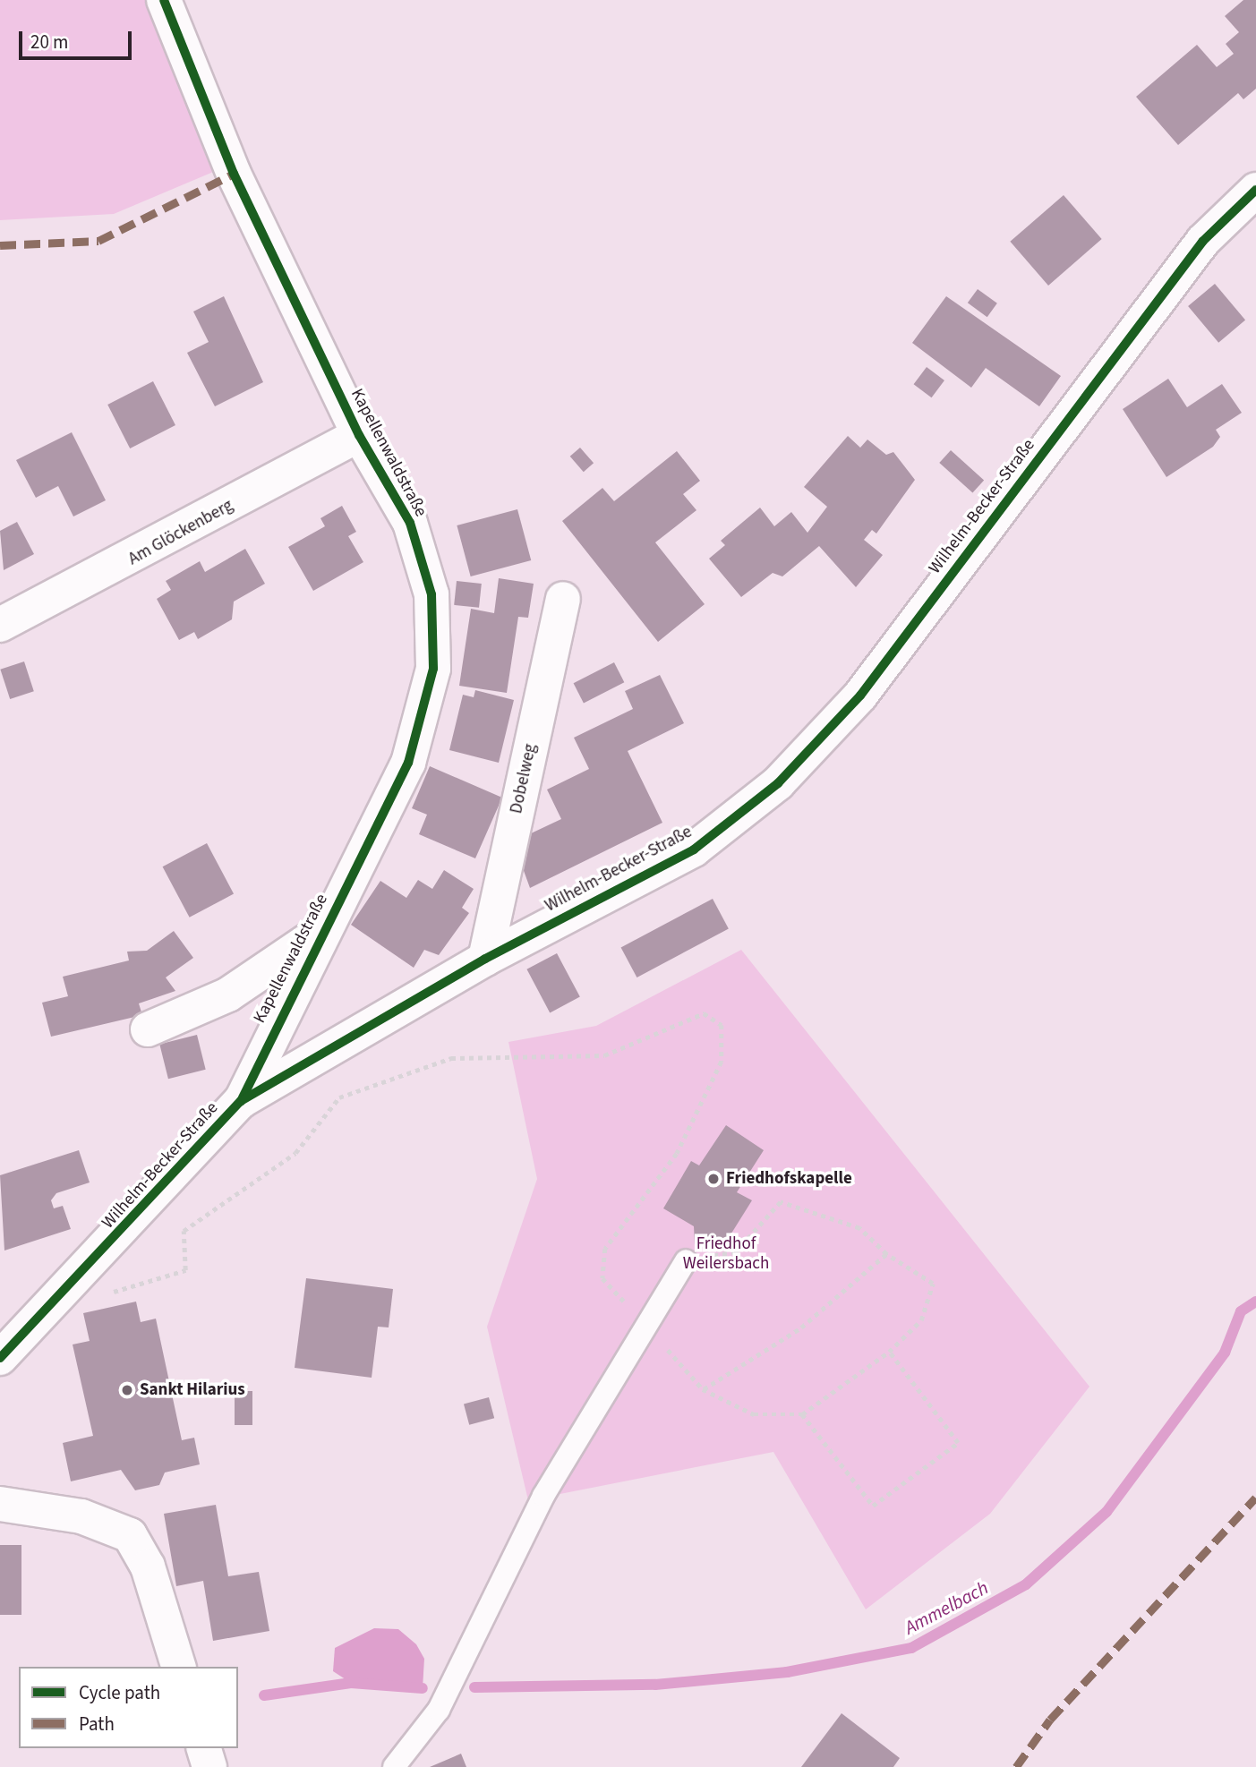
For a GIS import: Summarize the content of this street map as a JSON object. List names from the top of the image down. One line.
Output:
{"streets":{"street":["Kapellenwaldstraße","Wilhelm-Becker-Straße","Am Glöckenberg","Dobelweg"]},"crossings":[["Kapellenwaldstraße","Wilhelm-Becker-Straße"],["Kapellenwaldstraße","Am Glöckenberg"],["Wilhelm-Becker-Straße","Dobelweg"]],"water":["Ammelbach"],"parks":["Friedhof Weilersbach"],"places":["Friedhofskapelle","Sankt Hilarius"],"legend":["Cycle path","Path"],"scale_bar":"20 m"}
